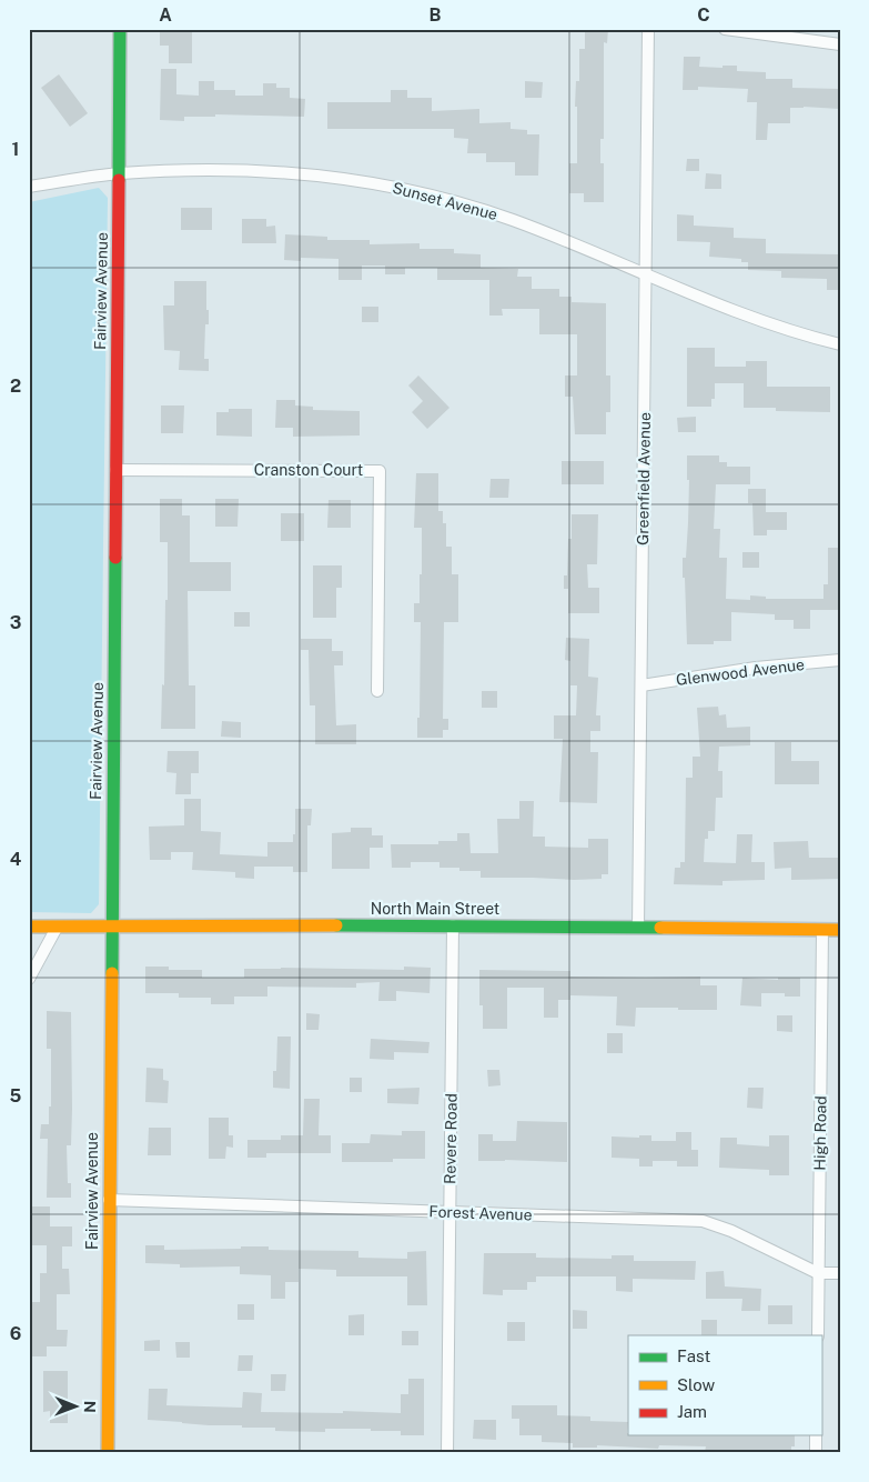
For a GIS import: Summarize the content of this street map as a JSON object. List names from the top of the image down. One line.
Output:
{"streets":{"street":["Sunset Avenue","Fairview Avenue","Cranston Court","Greenfield Avenue","Glenwood Avenue","North Main Street","High Road","Revere Road","Forest Avenue"]},"crossings":[["Sunset Avenue","Fairview Avenue"],["Sunset Avenue","Greenfield Avenue"],["Fairview Avenue","Cranston Court"],["Fairview Avenue","North Main Street"],["Fairview Avenue","Forest Avenue"],["Greenfield Avenue","Glenwood Avenue"],["Greenfield Avenue","North Main Street"],["North Main Street","High Road"],["North Main Street","Revere Road"],["High Road","Forest Avenue"],["Revere Road","Forest Avenue"]],"legend":["Fast","Slow","Jam"],"north":"right","grid":{"columns":["A","B","C"],"rows":["1","2","3","4","5","6"]}}
